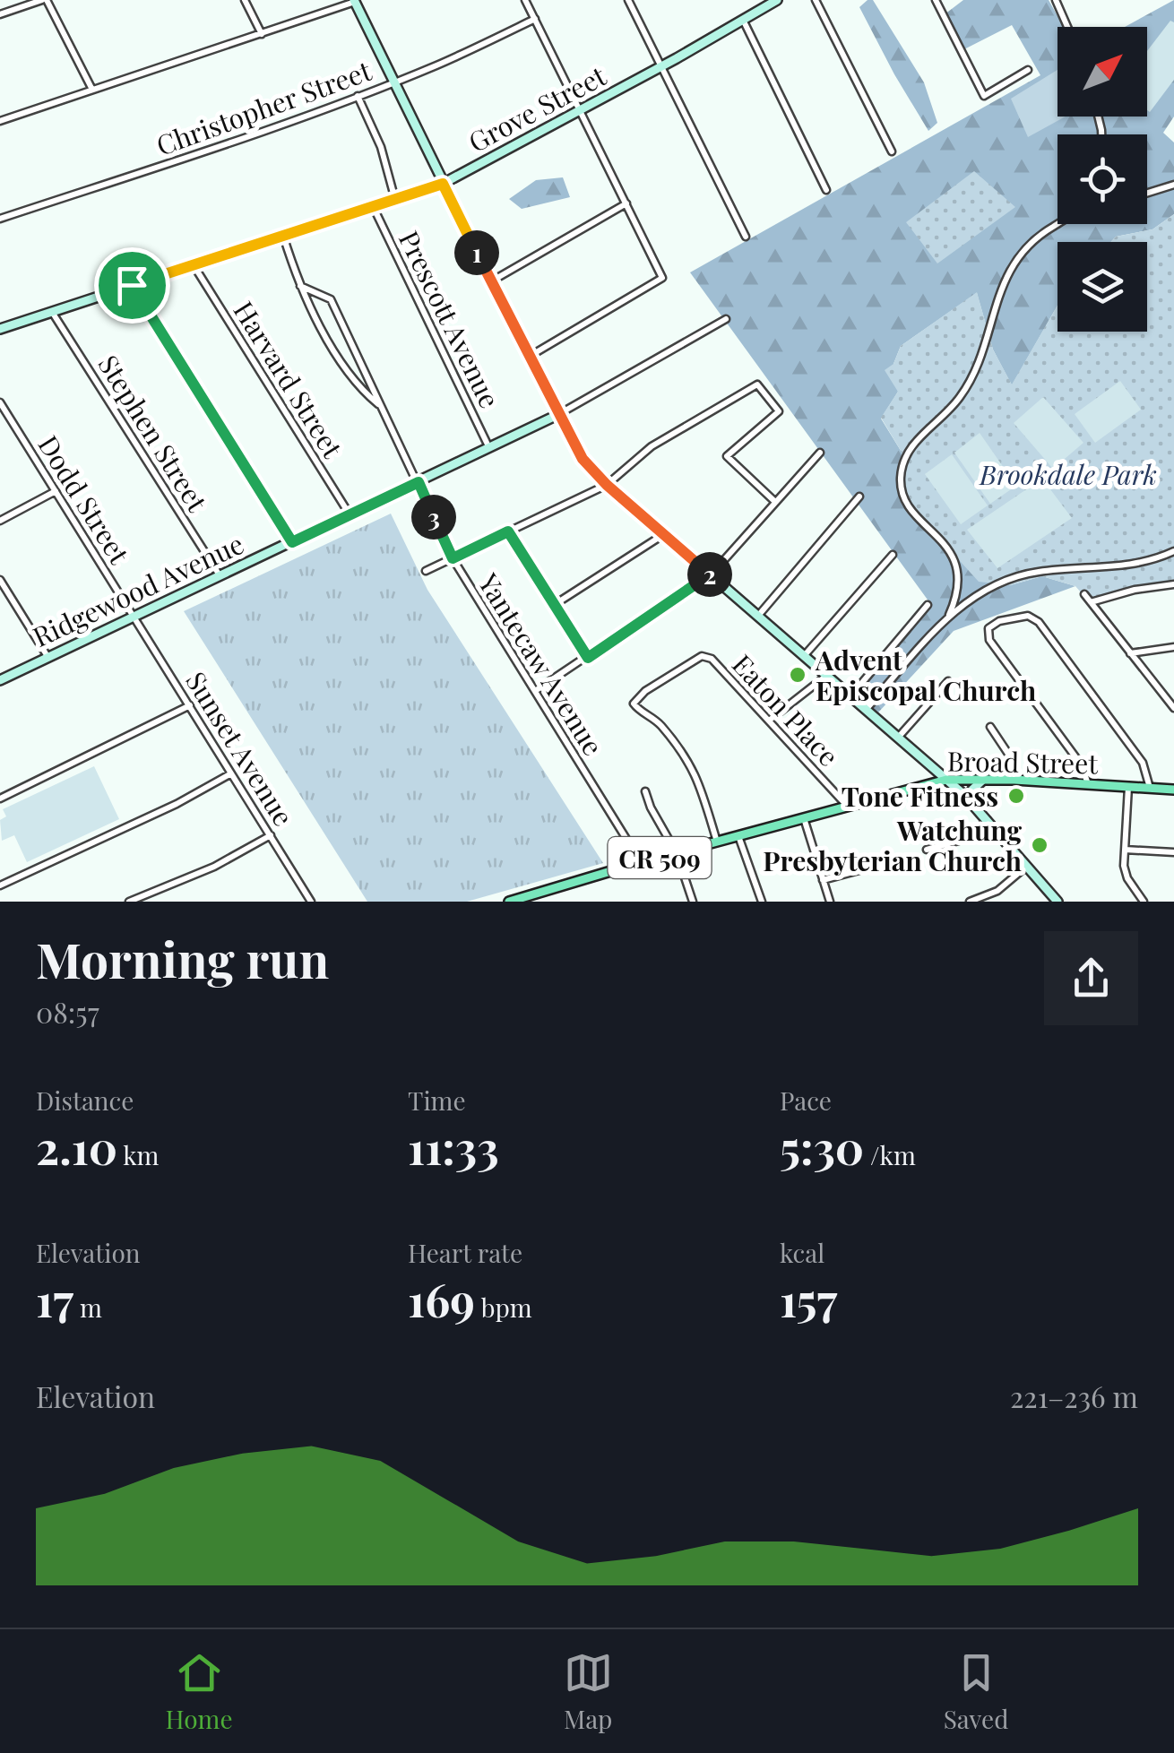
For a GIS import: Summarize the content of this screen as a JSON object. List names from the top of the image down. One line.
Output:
{"streets":{"main road":["Grove Street","Ridgewood Avenue","Broad Street","CR 509"],"street":["Christopher Street","Prescott Avenue","Harvard Street","Stephen Street","Dodd Street","Yantecaw Avenue","Eaton Place","Sunset Avenue"]},"crossings":[["Grove Street","Prescott Avenue"],["Grove Street","Harvard Street"],["Grove Street","Stephen Street"],["Prescott Avenue","Ridgewood Avenue"],["Harvard Street","Ridgewood Avenue"],["Stephen Street","Ridgewood Avenue"],["Dodd Street","Ridgewood Avenue"],["Dodd Street","Sunset Avenue"],["Ridgewood Avenue","Yantecaw Avenue"],["Ridgewood Avenue","Sunset Avenue"],["Yantecaw Avenue","Broad Street"],["Eaton Place","Broad Street"]],"parks":["Brookdale Park"],"places":["Advent Episcopal Church","Tone Fitness","Watchung Presbyterian Church"],"north":"top right","page":{"pins":["1","3","2"],"heading":["Morning run","08:57"],"stats":[["Distance","2.10 km"],["Time","11:33"],["Pace","5:30 /km"],["Elevation","17 m"],["Heart rate","169 bpm"],["kcal","157"]],"chart":["Elevation","221–236 m"],"tabs":["Home","Map","Saved"]}}
